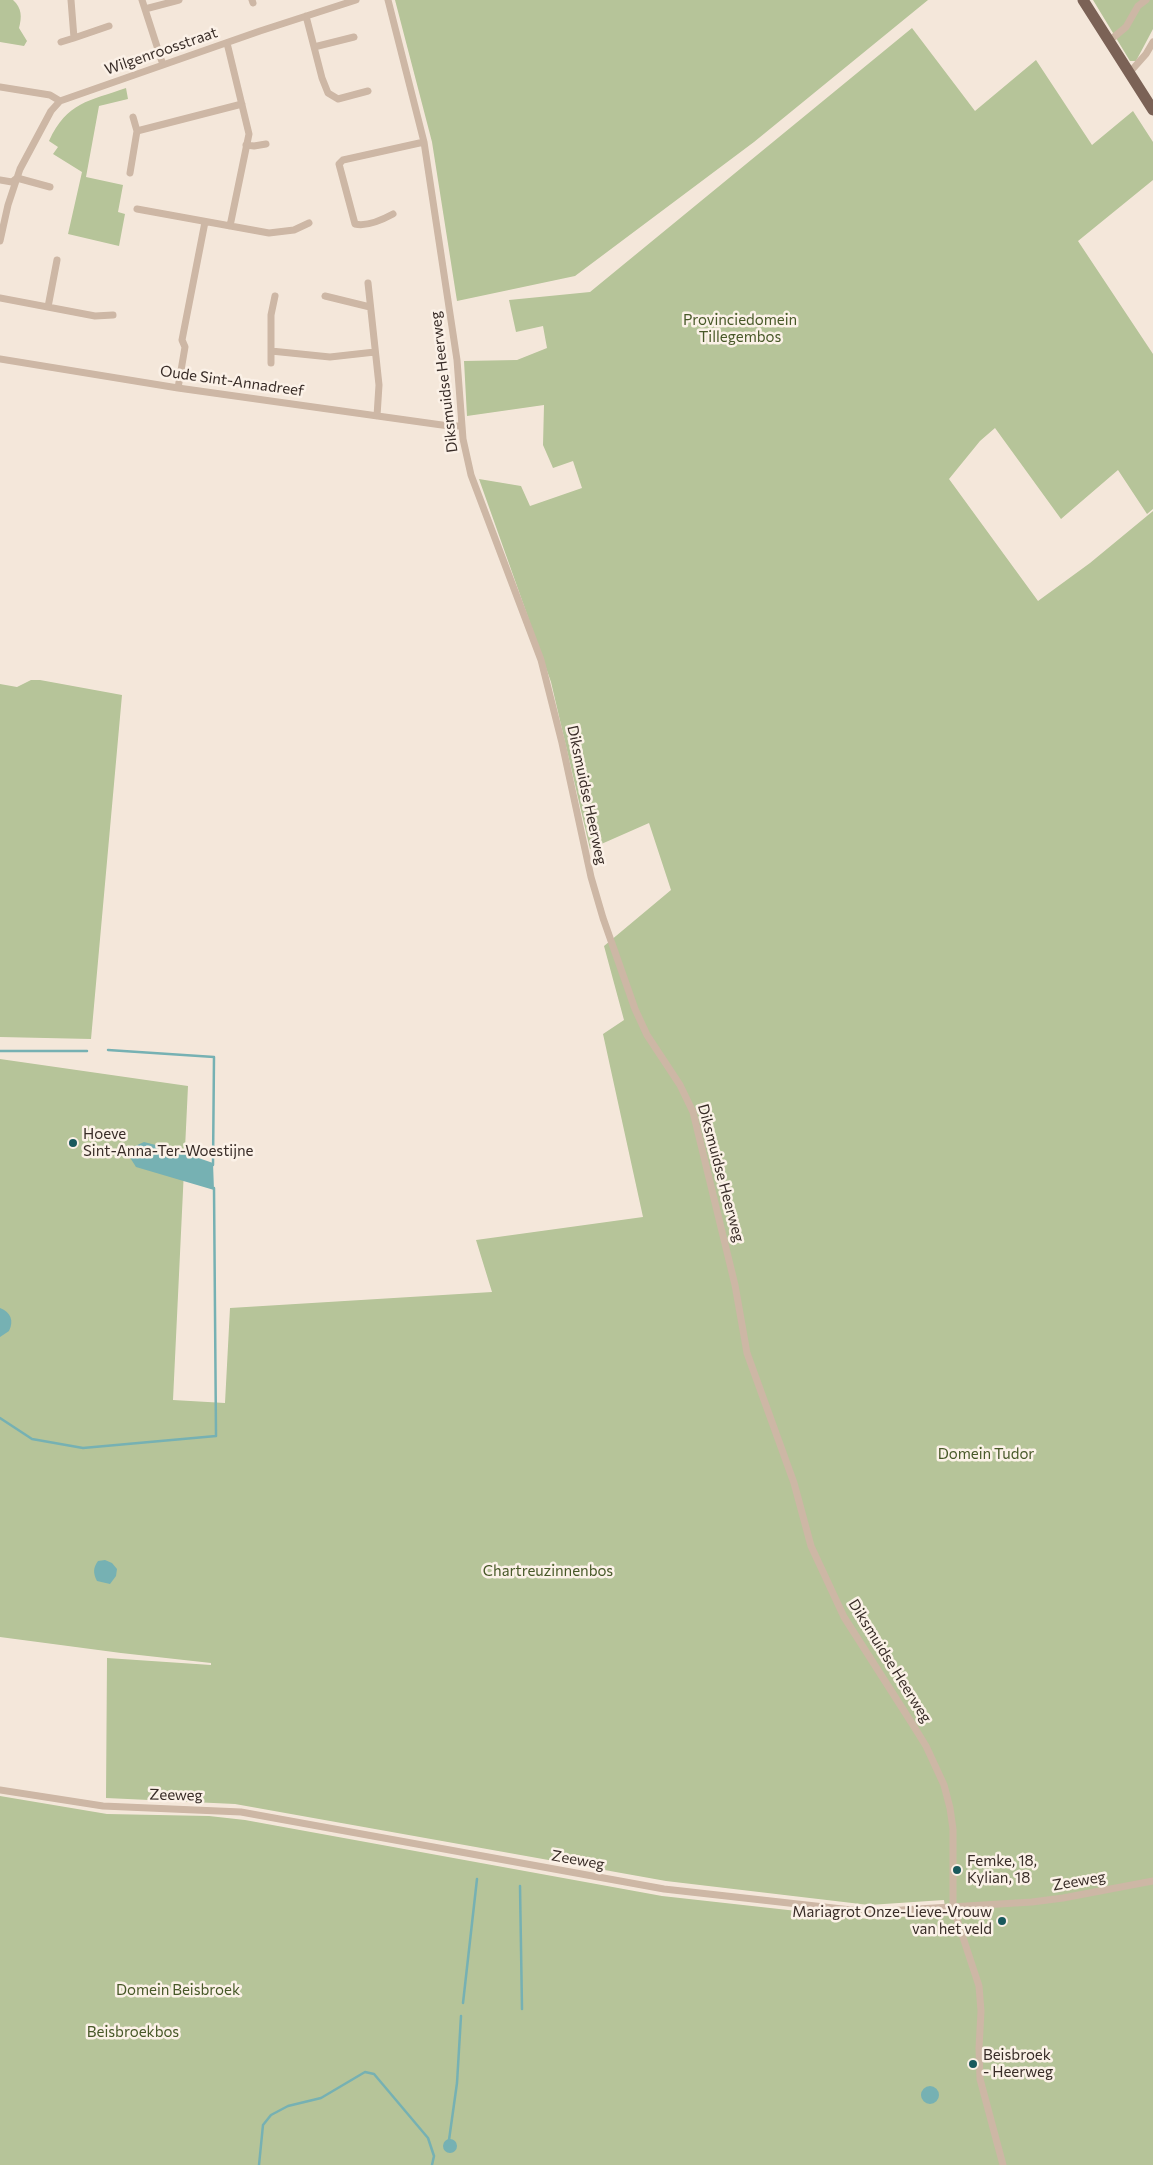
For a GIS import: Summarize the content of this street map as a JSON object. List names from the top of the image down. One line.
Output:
{"streets":{"street":["Wilgenroosstraat","Oude Sint-Annadreef","Diksmuidse Heerweg","Zeeweg"]},"crossings":[["Oude Sint-Annadreef","Diksmuidse Heerweg"],["Diksmuidse Heerweg","Zeeweg"]],"parks":["Provinciedomein Tillegembos","Domein Tudor","Chartreuzinnenbos","Domein Beisbroek","Beisbroekbos"],"places":["Hoeve Sint-Anna-Ter-Woestijne","Femke, 18, Kylian, 18","Mariagrot Onze-Lieve-Vrouw van het veld","Beisbroek - Heerweg"]}
